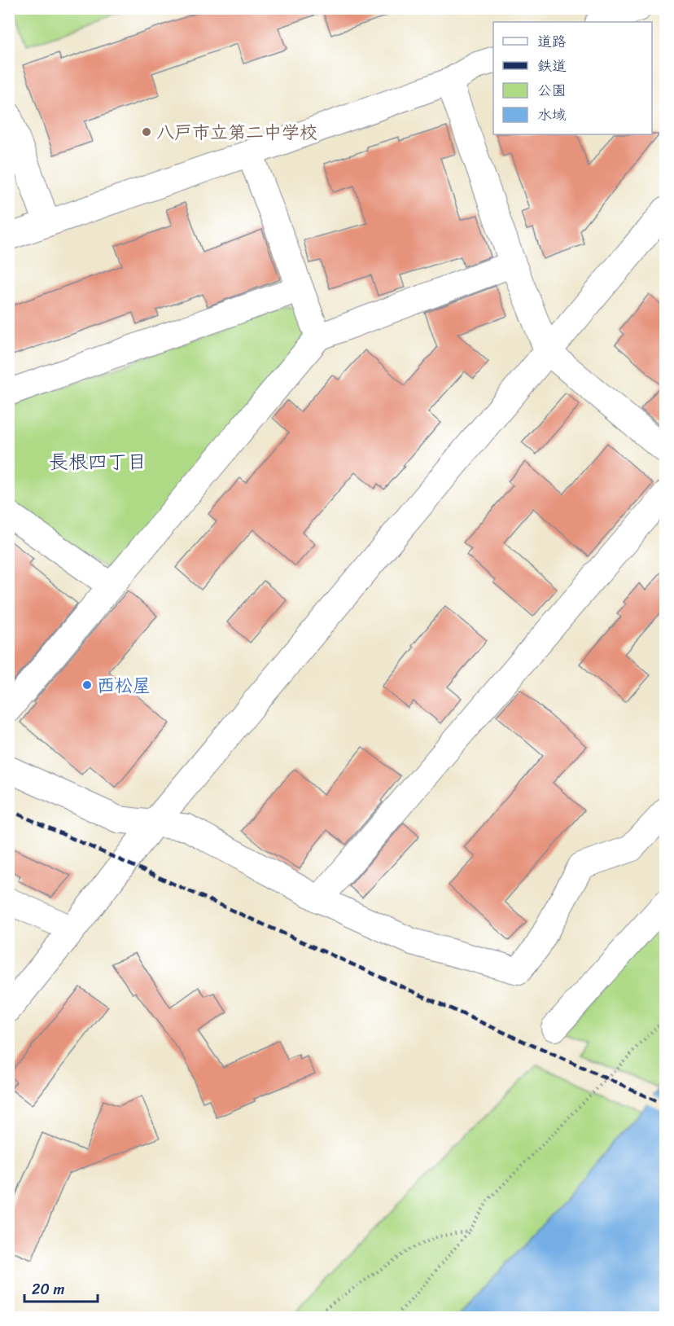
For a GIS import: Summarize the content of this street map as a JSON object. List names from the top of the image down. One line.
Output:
{"districts":["長根四丁目"],"places":["八戸市立第二中学校","西松屋"],"legend":["道路","鉄道","公園","水域"],"scale_bar":"20 m"}
